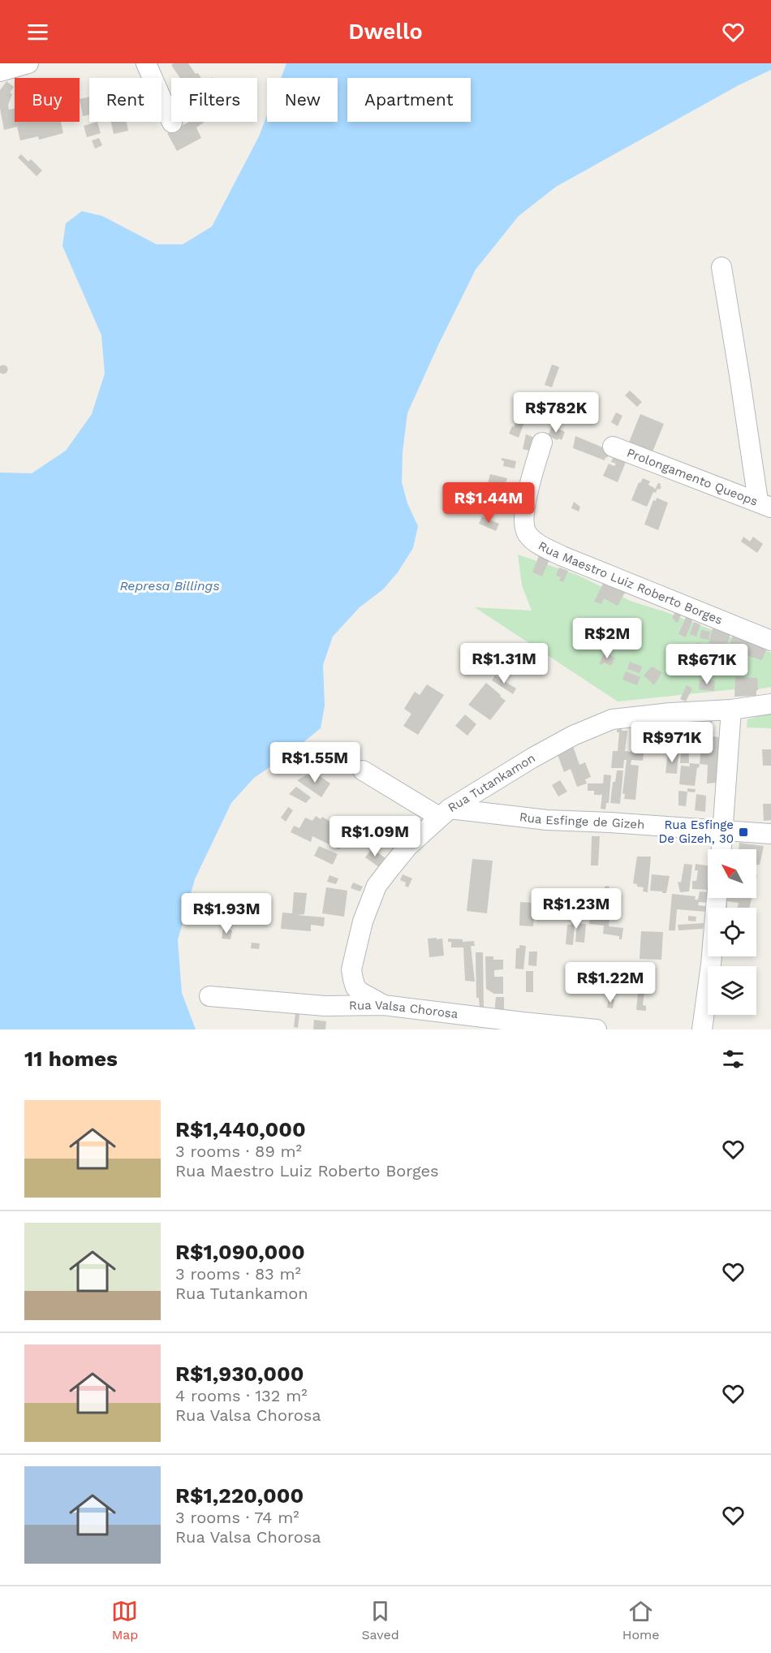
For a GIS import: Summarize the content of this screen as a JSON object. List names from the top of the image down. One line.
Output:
{"streets":{"street":["Prolongamento Queops","Rua Maestro Luiz Roberto Borges","Rua Tutankamon","Rua Esfinge de Gizeh","Rua Valsa Chorosa"]},"crossings":[["Rua Tutankamon","Rua Esfinge de Gizeh"],["Rua Tutankamon","Rua Valsa Chorosa"]],"water":["Represa Billings"],"places":{"transit":["Rua Esfinge De Gizeh, 30"]},"north":"top left","page":{"header":"Dwello","chip":["Buy","Rent","Filters","New","Apartment"],"price":["R$782K","R$1.44M","R$2M","R$1.31M","R$671K","R$971K","R$1.55M","R$1.09M","R$1.23M","R$1.93M","R$1.22M"],"heading":"11 homes","list":[{"name":"R$1,440,000","note":"3 rooms · 89 m² · Rua Maestro Luiz Roberto Borges"},{"name":"R$1,090,000","note":"3 rooms · 83 m² · Rua Tutankamon"},{"name":"R$1,930,000","note":"4 rooms · 132 m² · Rua Valsa Chorosa"},{"name":"R$1,220,000","note":"3 rooms · 74 m² · Rua Valsa Chorosa"}],"tabs":["Map","Saved","Home"]}}
